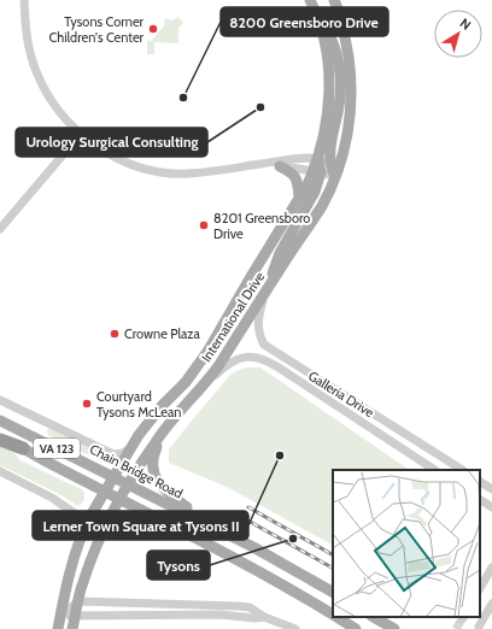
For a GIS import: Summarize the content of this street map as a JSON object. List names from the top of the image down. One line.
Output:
{"streets":{"main road":["International Drive","VA 123","Chain Bridge Road"],"street":["Galleria Drive"]},"crossings":[["International Drive","Galleria Drive"],["International Drive","VA 123"],["International Drive","Chain Bridge Road"]],"places":["Tysons Corner Children's Center","8200 Greensboro Drive","Urology Surgical Consulting","8201 Greensboro Drive","Crowne Plaza","Courtyard Tysons McLean","Lerner Town Square at Tysons II","Tysons"],"north":"top right"}
